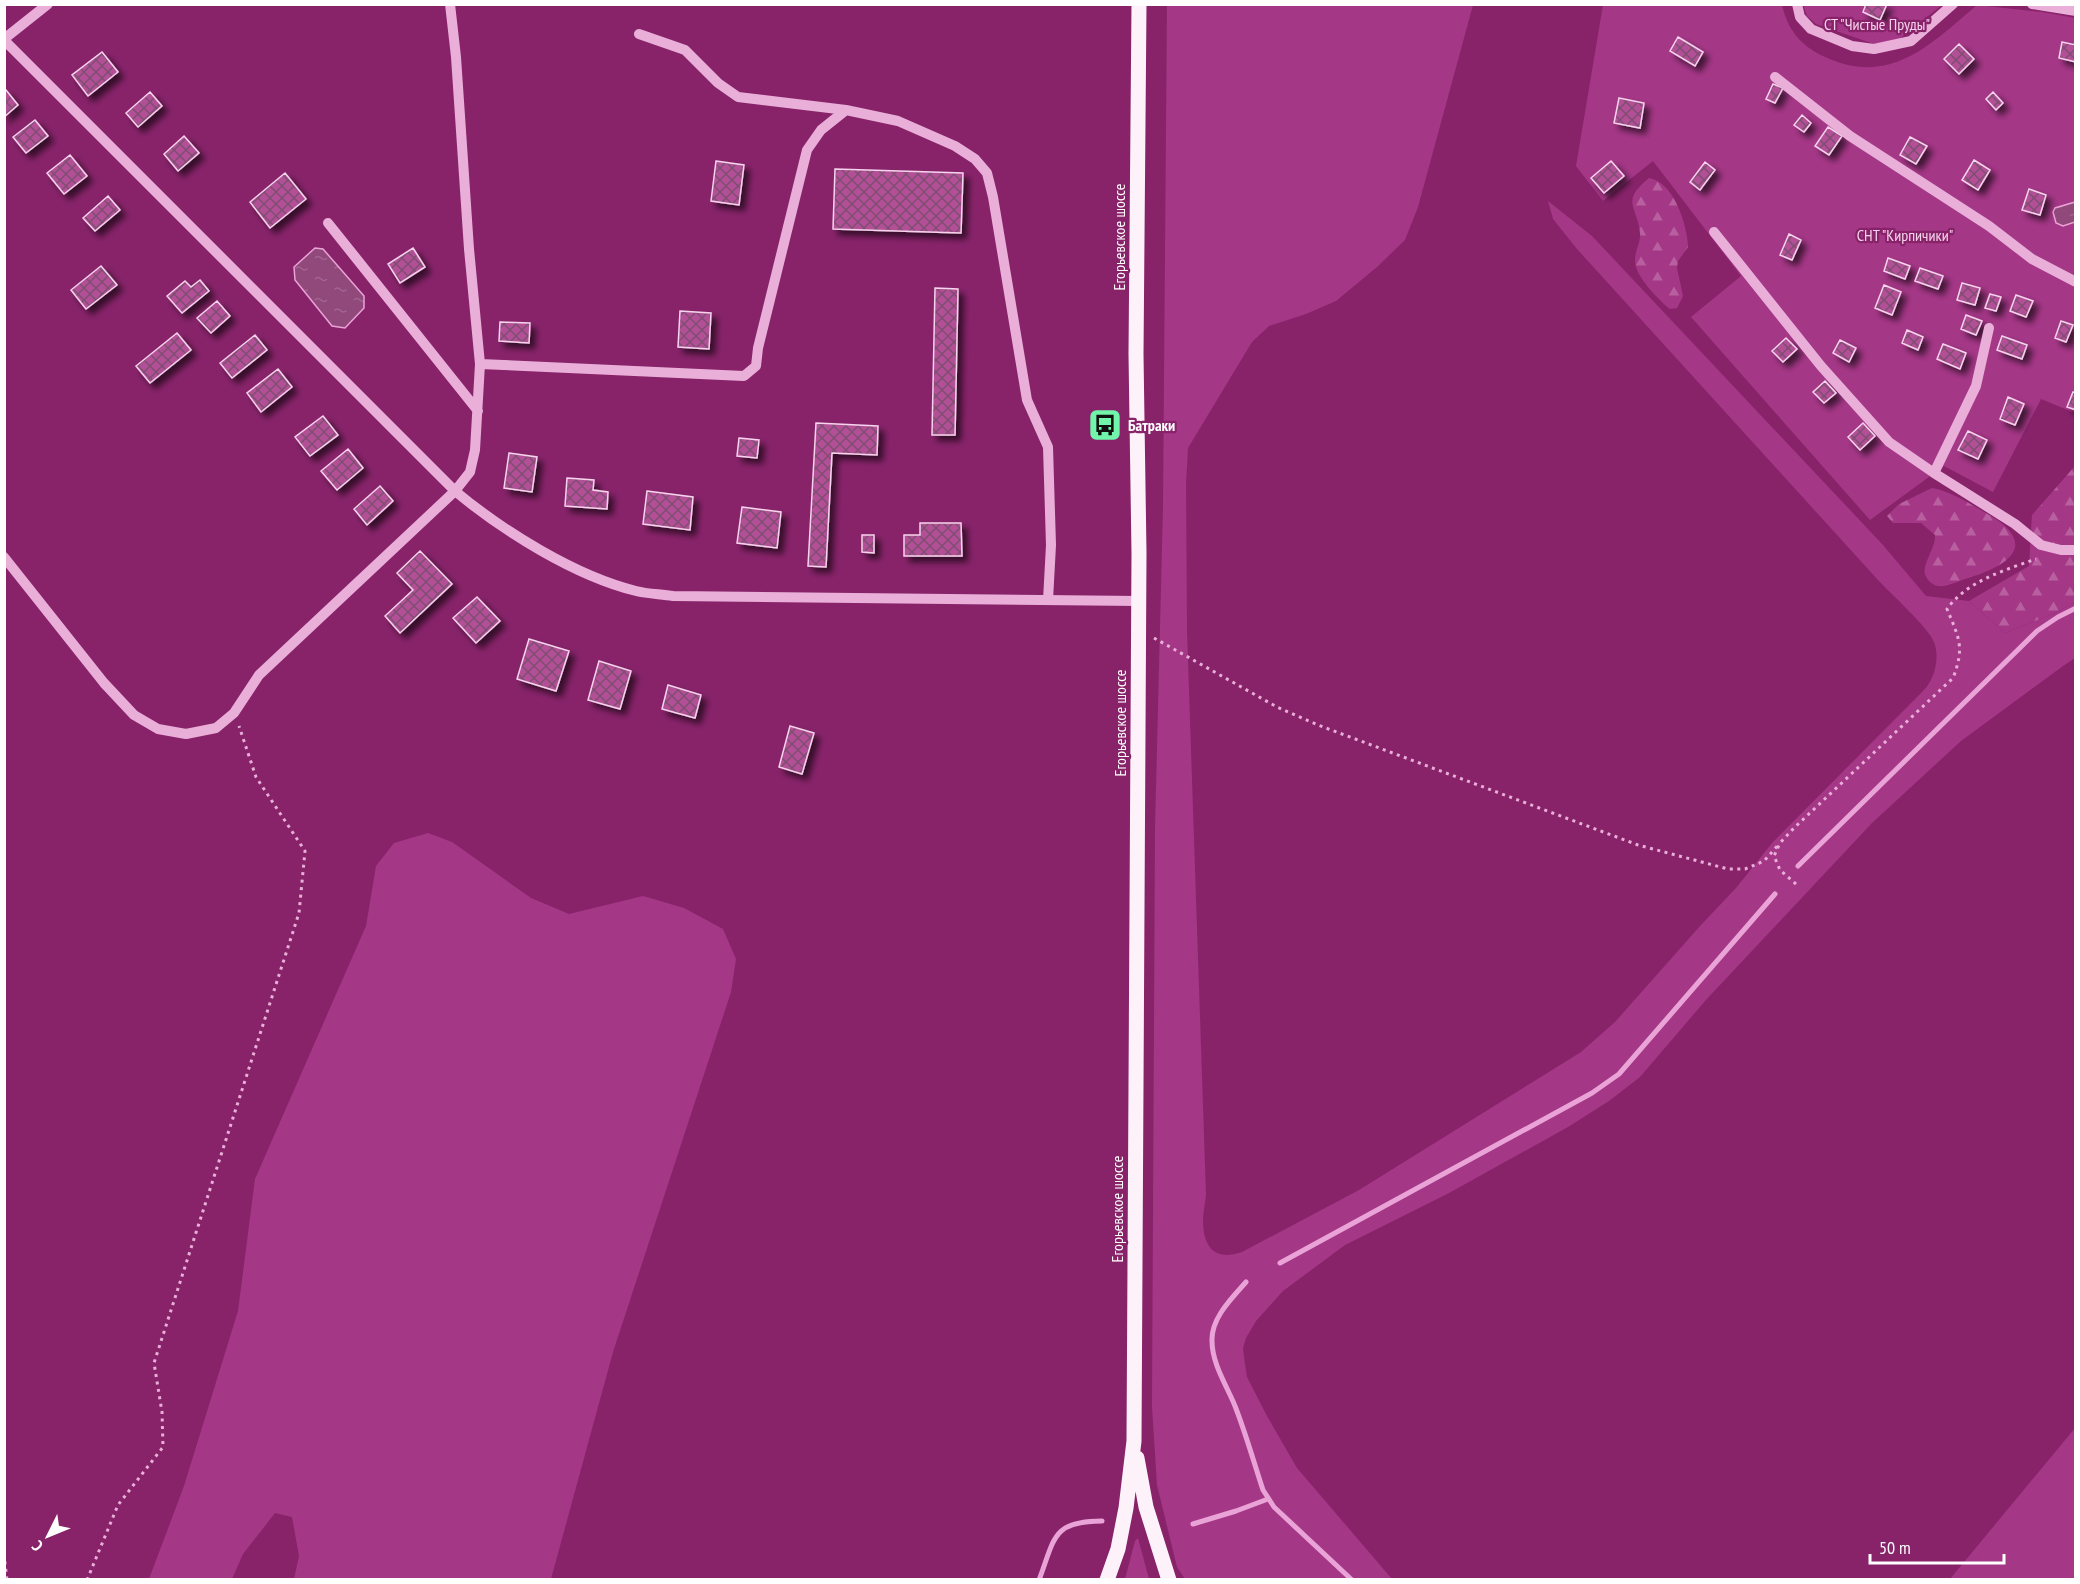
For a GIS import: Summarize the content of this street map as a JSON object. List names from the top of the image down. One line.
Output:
{"streets":{"main road":["Егорьевское шоссе"]},"parks":["СТ \"Чистые Пруды\"","СНТ \"Кирпичики\""],"places":{"bus stop":["Батраки"]},"scale_bar":"50 m","north":"bottom left"}
